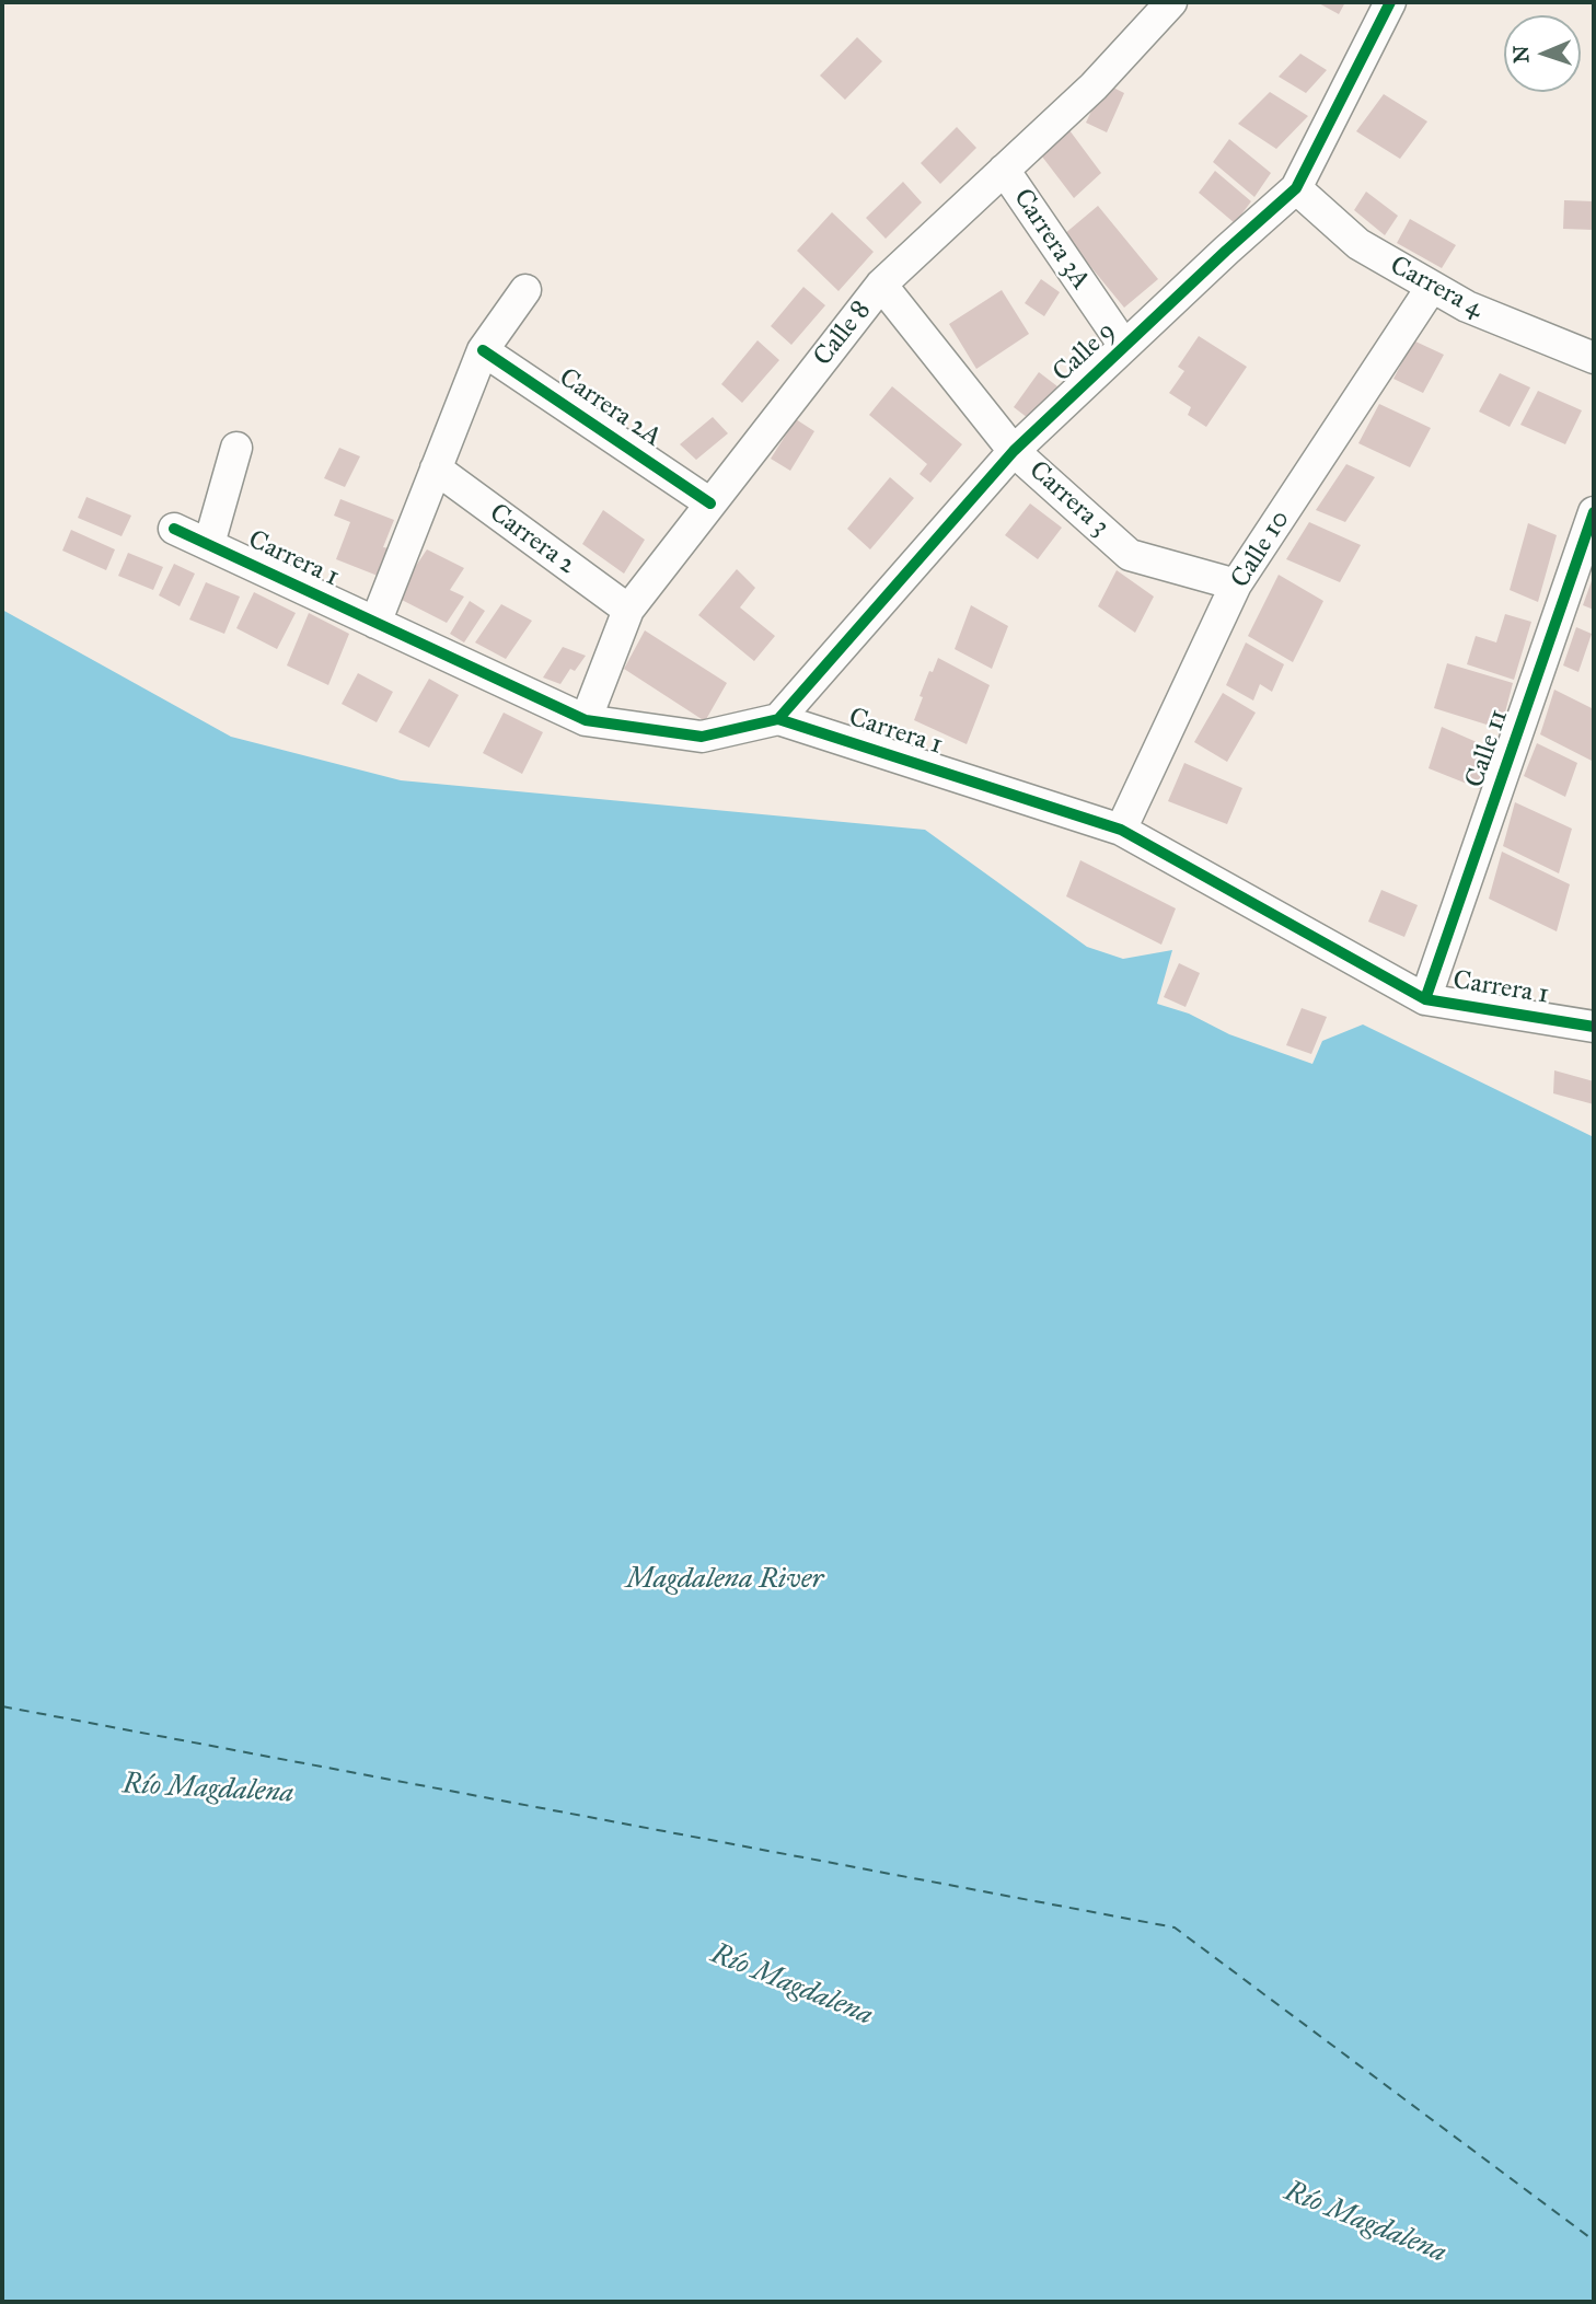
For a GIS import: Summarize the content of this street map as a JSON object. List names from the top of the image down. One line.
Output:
{"streets":{"street":["Carrera 3A","Carrera 4","Calle 8","Calle 9","Carrera 2A","Carrera 3","Carrera 2","Calle 10","Carrera 1","Calle 11"]},"crossings":[["Carrera 3A","Calle 8"],["Carrera 3A","Calle 9"],["Carrera 4","Calle 9"],["Carrera 4","Calle 10"],["Calle 8","Carrera 2A"],["Calle 8","Carrera 3"],["Calle 8","Carrera 2"],["Calle 8","Carrera 1"],["Calle 9","Carrera 3"],["Calle 9","Carrera 1"],["Carrera 3","Calle 10"],["Calle 10","Carrera 1"],["Carrera 1","Calle 11"]],"water":["Magdalena River","Río Magdalena"],"north":"left"}
